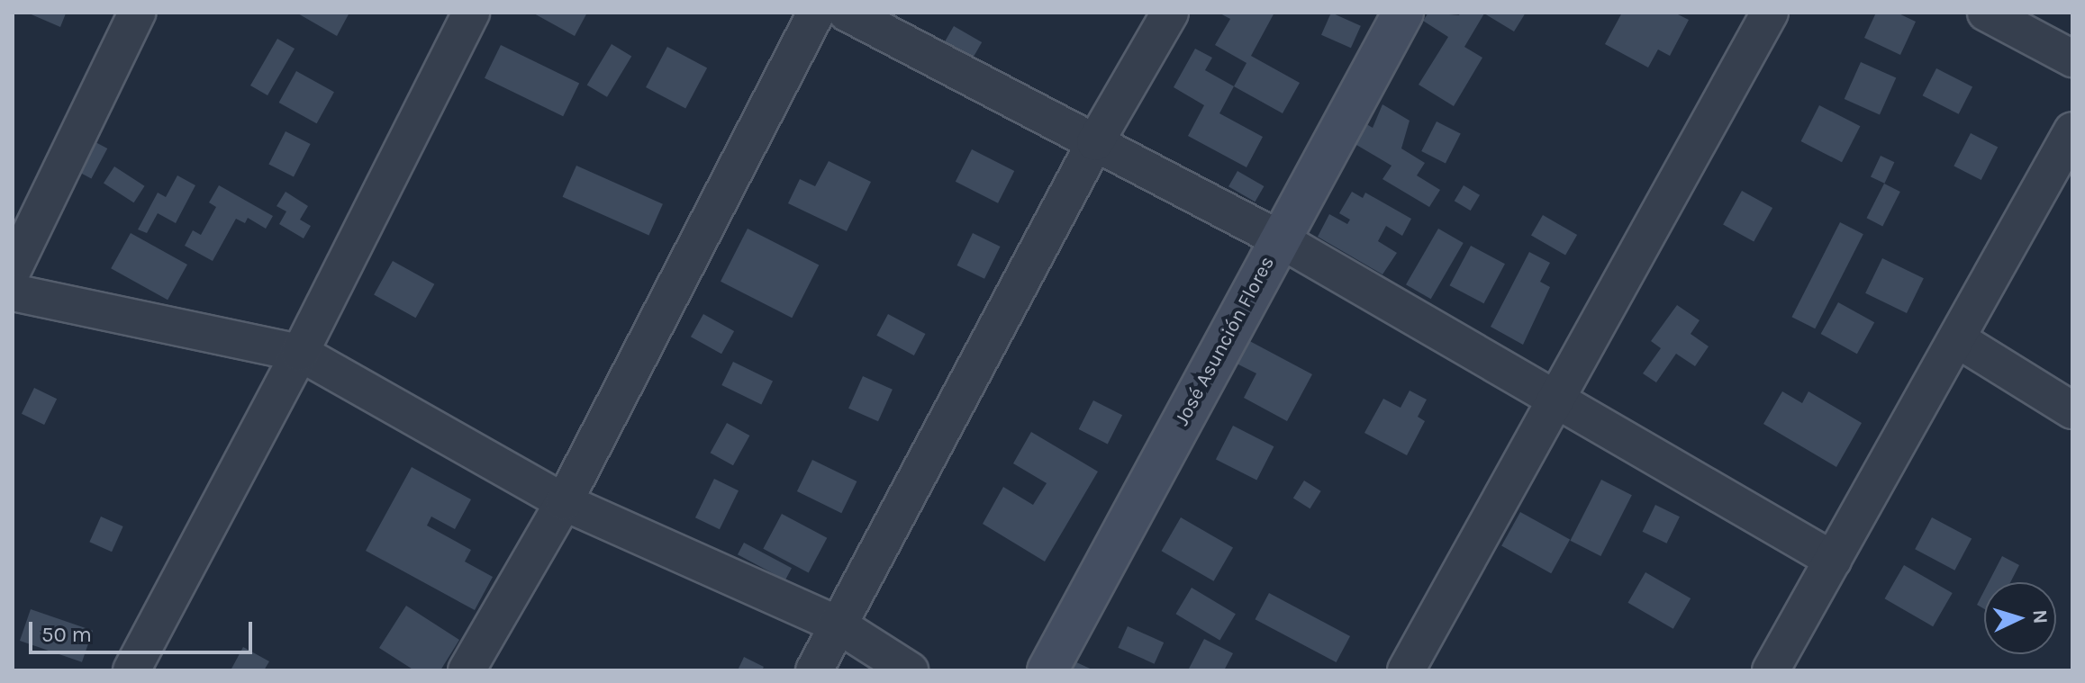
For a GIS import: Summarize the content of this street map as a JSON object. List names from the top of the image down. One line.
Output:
{"streets":{"street":["José Asunción Flores"]},"scale_bar":"50 m","north":"right"}
